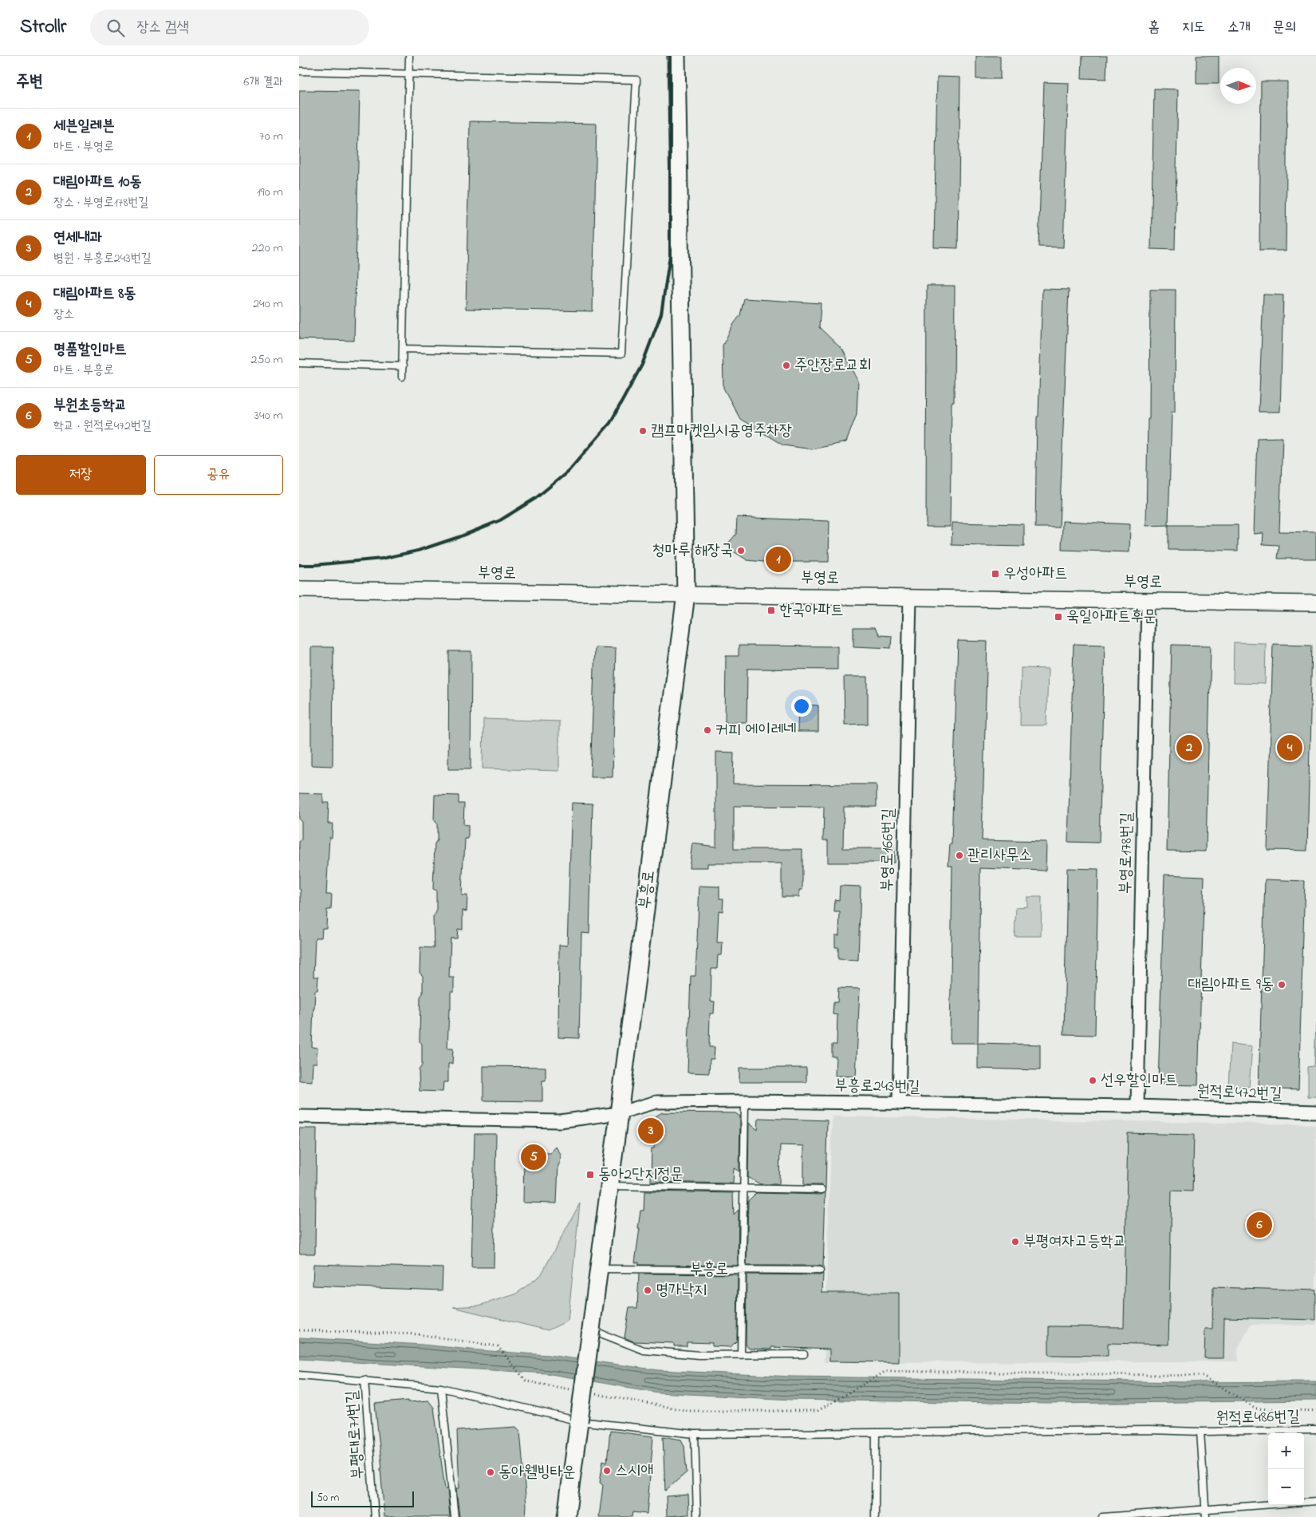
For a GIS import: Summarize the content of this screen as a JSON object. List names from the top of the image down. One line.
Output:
{"streets":{"main road":["부흥로"],"street":["부영로","부영로166번길","부영로178번길","부흥로243번길","원적로472번길"],"lane":["원적로486번길","부평대로71번길"]},"crossings":[["부영로","부영로166번길"],["부영로","부영로178번길"],["부영로","부흥로"],["부영로166번길","부흥로243번길"],["부영로178번길","부흥로243번길"],["부영로178번길","원적로472번길"],["부흥로","부흥로243번길"],["부흥로","부평대로71번길"],["부흥로243번길","원적로472번길"],["원적로486번길","부평대로71번길"]],"places":{"other":["주안장로교회","캠프마켓임시공영주차장","청마루 해장국","커피 에이레네","관리사무소","대림아파트 9동","선우할인마트","부평여자고등학교","명가낙지","스시애","동아웰빙타운"],"transit":["우성아파트","한국아파트","욱일아파트후문","동아2단지정문"]},"scale_bar":"50 m","north":"right","page":{"header":"Strollr","search":"장소 검색","nav":["홈","지도","소개","문의"],"heading":["주변","6개 결과"],"list":[{"mark":"1","name":"세븐일레븐","note":"마트 · 부영로","value":"70 m"},{"mark":"2","name":"대림아파트 10동","note":"장소 · 부영로178번길","value":"190 m"},{"mark":"3","name":"연세내과","note":"병원 · 부흥로243번길","value":"220 m"},{"mark":"4","name":"대림아파트 8동","note":"장소","value":"240 m"},{"mark":"5","name":"명품할인마트","note":"마트 · 부흥로","value":"250 m"},{"mark":"6","name":"부원초등학교","note":"학교 · 원적로472번길","value":"340 m"}],"buttons":["저장","공유"],"pins":["1","2","4","3","5","6"],"map_buttons":["+","−"],"scale":"50 m"}}
